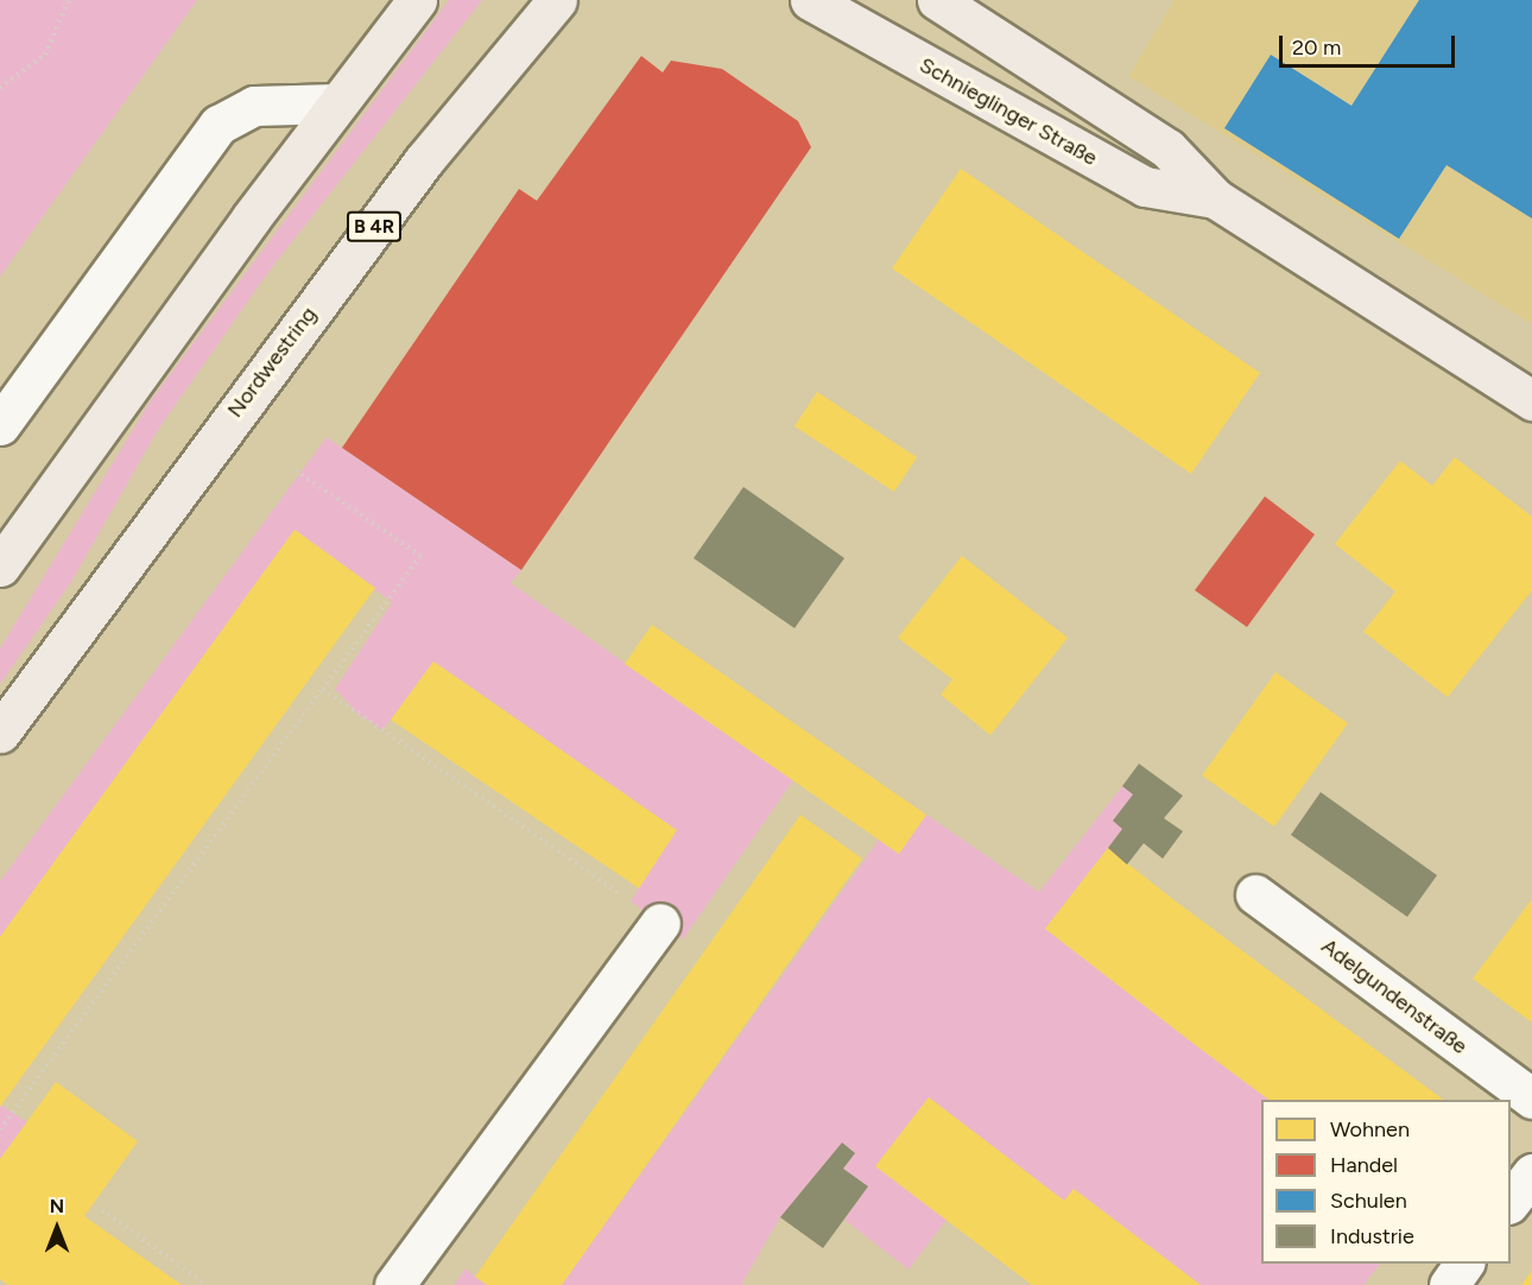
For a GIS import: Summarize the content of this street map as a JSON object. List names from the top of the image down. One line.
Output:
{"streets":{"main road":["Schnieglinger Straße","B 4R","Nordwestring"],"street":["Adelgundenstraße"]},"legend":["Wohnen","Handel","Schulen","Industrie"],"scale_bar":"20 m","north":"top"}
